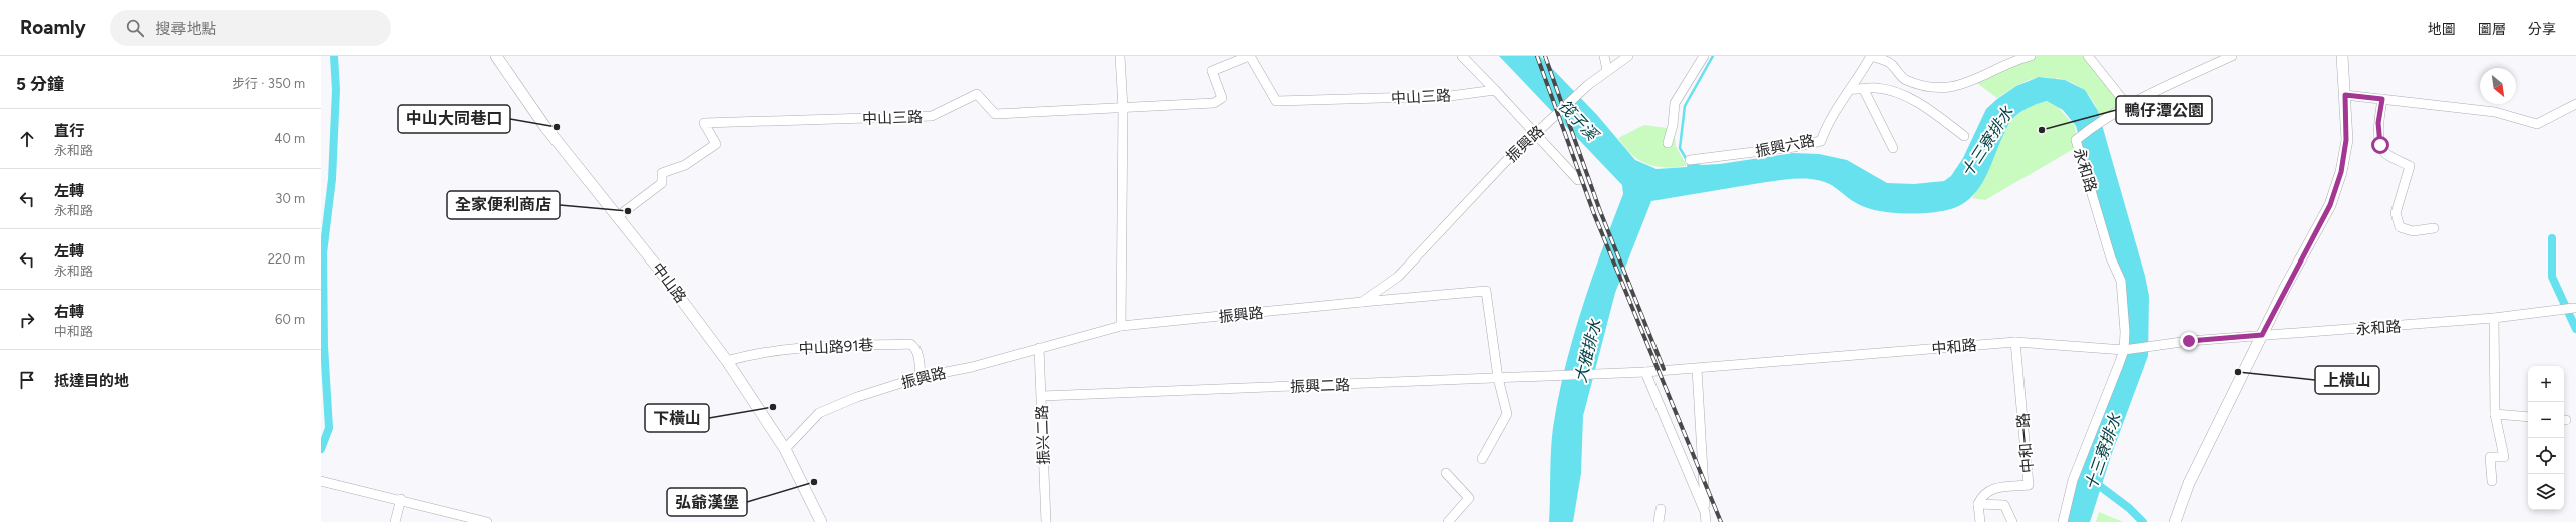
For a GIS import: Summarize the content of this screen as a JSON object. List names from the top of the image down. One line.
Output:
{"streets":{"main road":["中山路"],"street":["中山三路","振興路","振興六路","永和路","中山路91巷","中和路","振興二路","振兴二路","中和一路"]},"crossings":[["中山三路","中山路"],["振興路","中山路"],["振興路","中山路91巷"],["振興路","振兴二路"],["永和路","中和路"],["中山路","中山路91巷"],["中和路","振興二路"],["中和路","中和一路"],["振興二路","振兴二路"]],"water":["筏子溪","十三寮排水","大雅排水"],"places":["中山大同巷口","鴨仔潭公園","全家便利商店","上橫山","下橫山","弘爺漢堡"],"north":"bottom right","page":{"header":"Roamly","search":"搜尋地點","nav":["地圖","圖層","分享"],"heading":["5 分鐘","步行 · 350 m"],"list":[["直行","永和路","40 m"],["左轉","永和路","30 m"],["左轉","永和路","220 m"],["右轉","中和路","60 m"],"抵達目的地"],"map_buttons":["+","−"]}}
